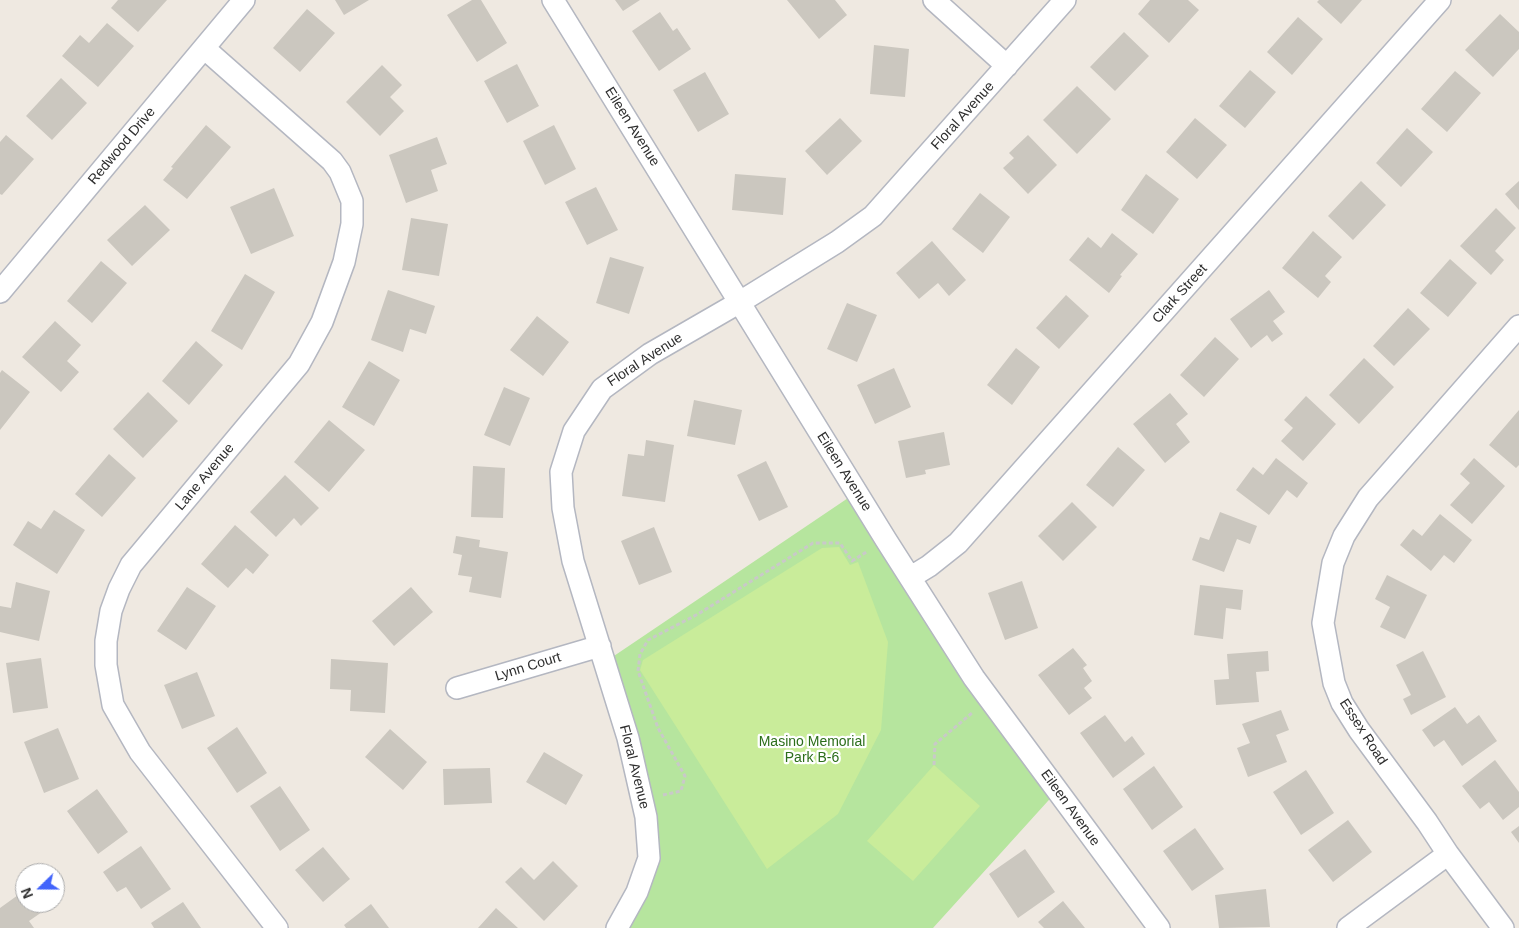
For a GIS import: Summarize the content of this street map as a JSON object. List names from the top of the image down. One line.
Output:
{"streets":{"street":["Floral Avenue","Eileen Avenue","Redwood Drive","Clark Street","Lane Avenue","Lynn Court","Essex Road"]},"crossings":[["Floral Avenue","Eileen Avenue"],["Floral Avenue","Lynn Court"],["Eileen Avenue","Clark Street"],["Redwood Drive","Lane Avenue"]],"parks":["Masino Memorial Park B-6"],"north":"left"}
